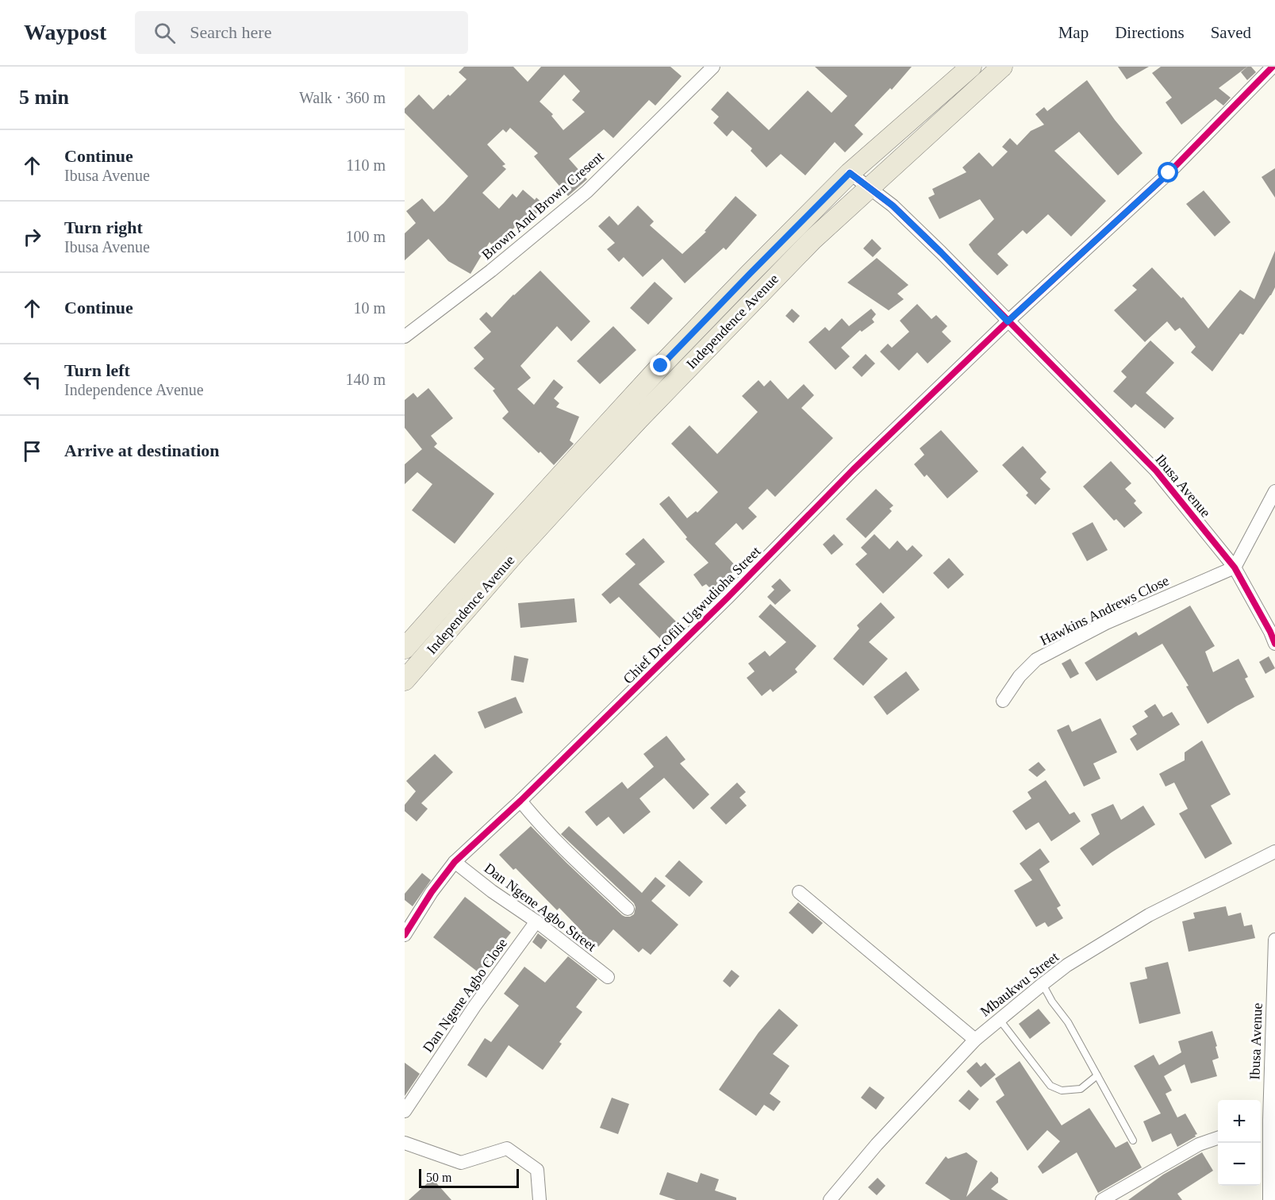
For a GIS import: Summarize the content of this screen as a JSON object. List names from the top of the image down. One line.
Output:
{"streets":{"main road":["Independence Avenue"],"street":["Brown And Brown Cresent","Ibusa Avenue","Hawkins Andrews Close","Chief Dr.Ofili Ugwudioha Street","Dan Ngene Agbo Street","Mbaukwu Street","Dan Ngene Agbo Close"]},"crossings":[["Independence Avenue","Ibusa Avenue"],["Ibusa Avenue","Hawkins Andrews Close"],["Ibusa Avenue","Chief Dr.Ofili Ugwudioha Street"],["Chief Dr.Ofili Ugwudioha Street","Dan Ngene Agbo Street"],["Dan Ngene Agbo Street","Dan Ngene Agbo Close"]],"scale_bar":"50 m","page":{"header":"Waypost","search":"Search here","nav":["Map","Directions","Saved"],"heading":["5 min","Walk · 360 m"],"list":[["Continue","Ibusa Avenue","110 m"],["Turn right","Ibusa Avenue","100 m"],["Continue","10 m"],["Turn left","Independence Avenue","140 m"],"Arrive at destination"],"map_buttons":["+","−"],"scale":"50 m"}}
